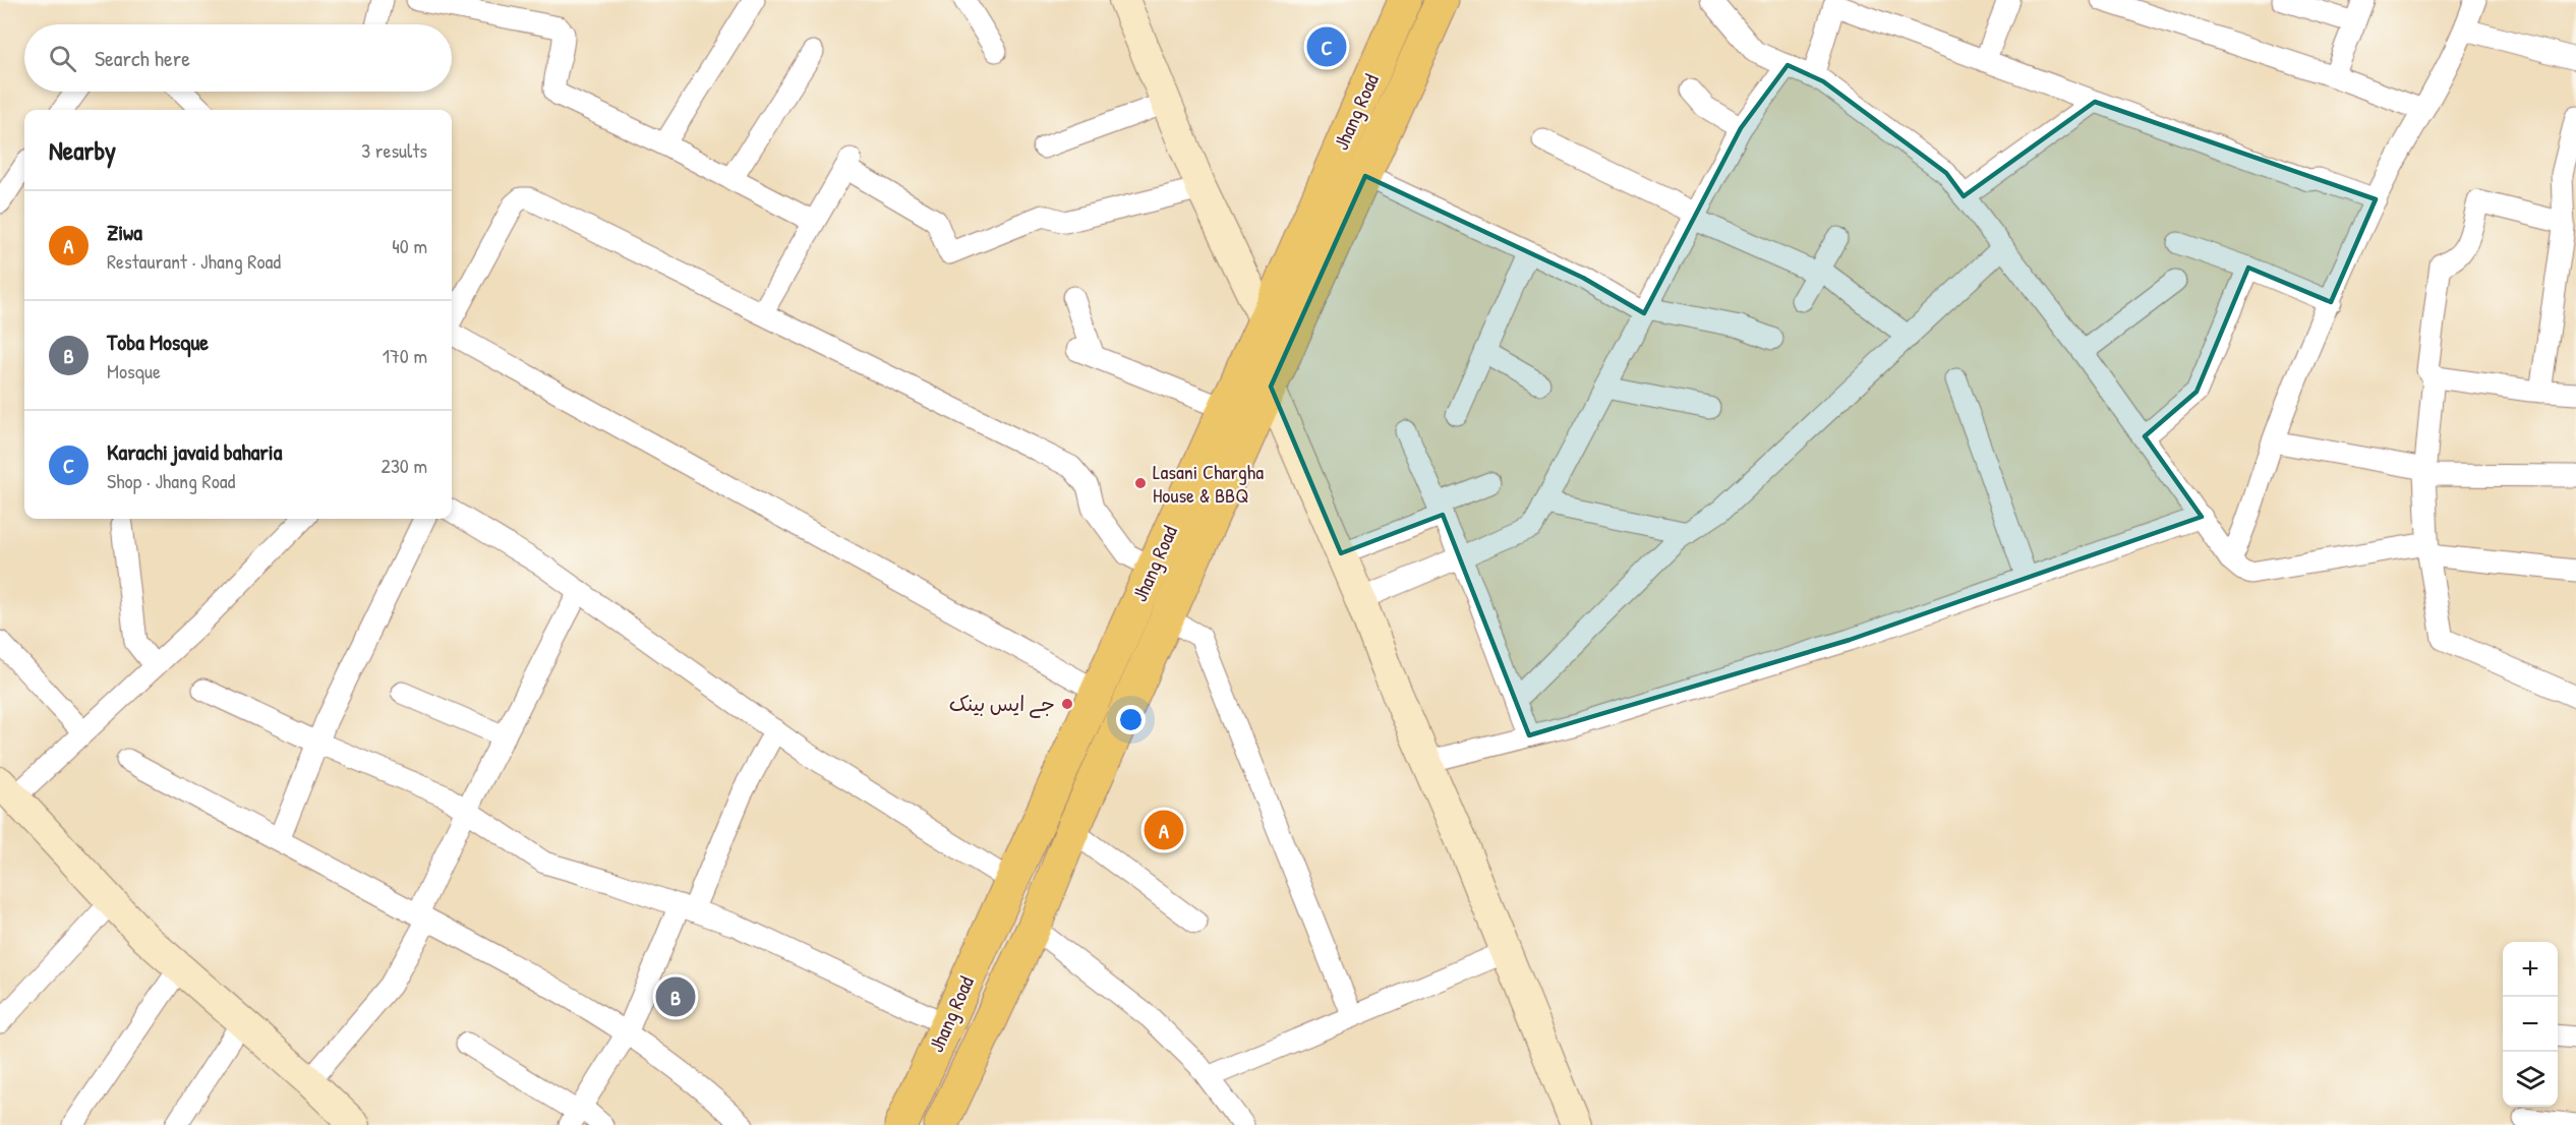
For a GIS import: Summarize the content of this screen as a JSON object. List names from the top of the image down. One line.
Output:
{"streets":{"main road":["Jhang Road"]},"places":["Lasani Chargha House & BBQ","جے ایس بینک"],"page":{"pins":["C","A","B"],"search":"Search here","heading":["Nearby","3 results"],"list":[{"mark":"A","name":"Ziwa","note":"Restaurant · Jhang Road","value":"40 m"},{"mark":"B","name":"Toba Mosque","note":"Mosque","value":"170 m"},{"mark":"C","name":"Karachi javaid baharia","note":"Shop · Jhang Road","value":"230 m"}],"map_buttons":["+","−"]}}
